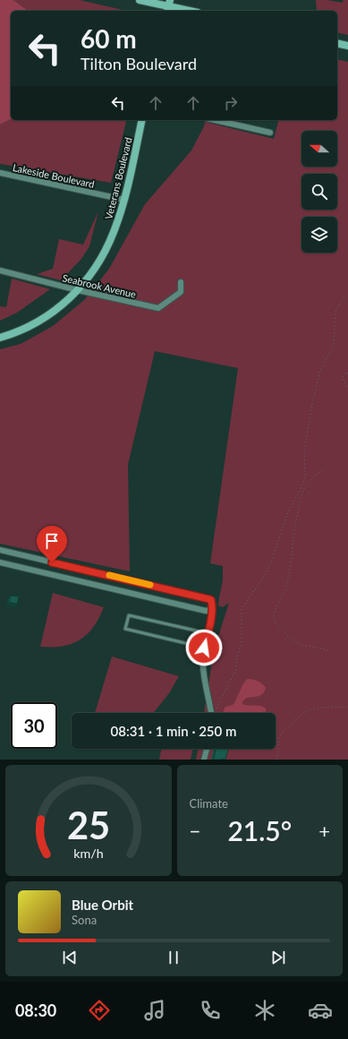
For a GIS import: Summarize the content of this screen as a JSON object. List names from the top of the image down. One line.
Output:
{"streets":{"main road":["Veterans Boulevard"],"street":["Lakeside Boulevard","Seabrook Avenue"]},"crossings":[["Lakeside Boulevard","Veterans Boulevard"],["Veterans Boulevard","Seabrook Avenue"]],"north":"left","page":{"turn":["60 m","Tilton Boulevard"],"limit":"30","trip":"08:31 · 1 min · 250 m","tile":"Climate","heat":["−","21.5°","+"],"song":["Blue Orbit","Sona"],"tabs":"08:30","gauge":["25","km/h"]}}
